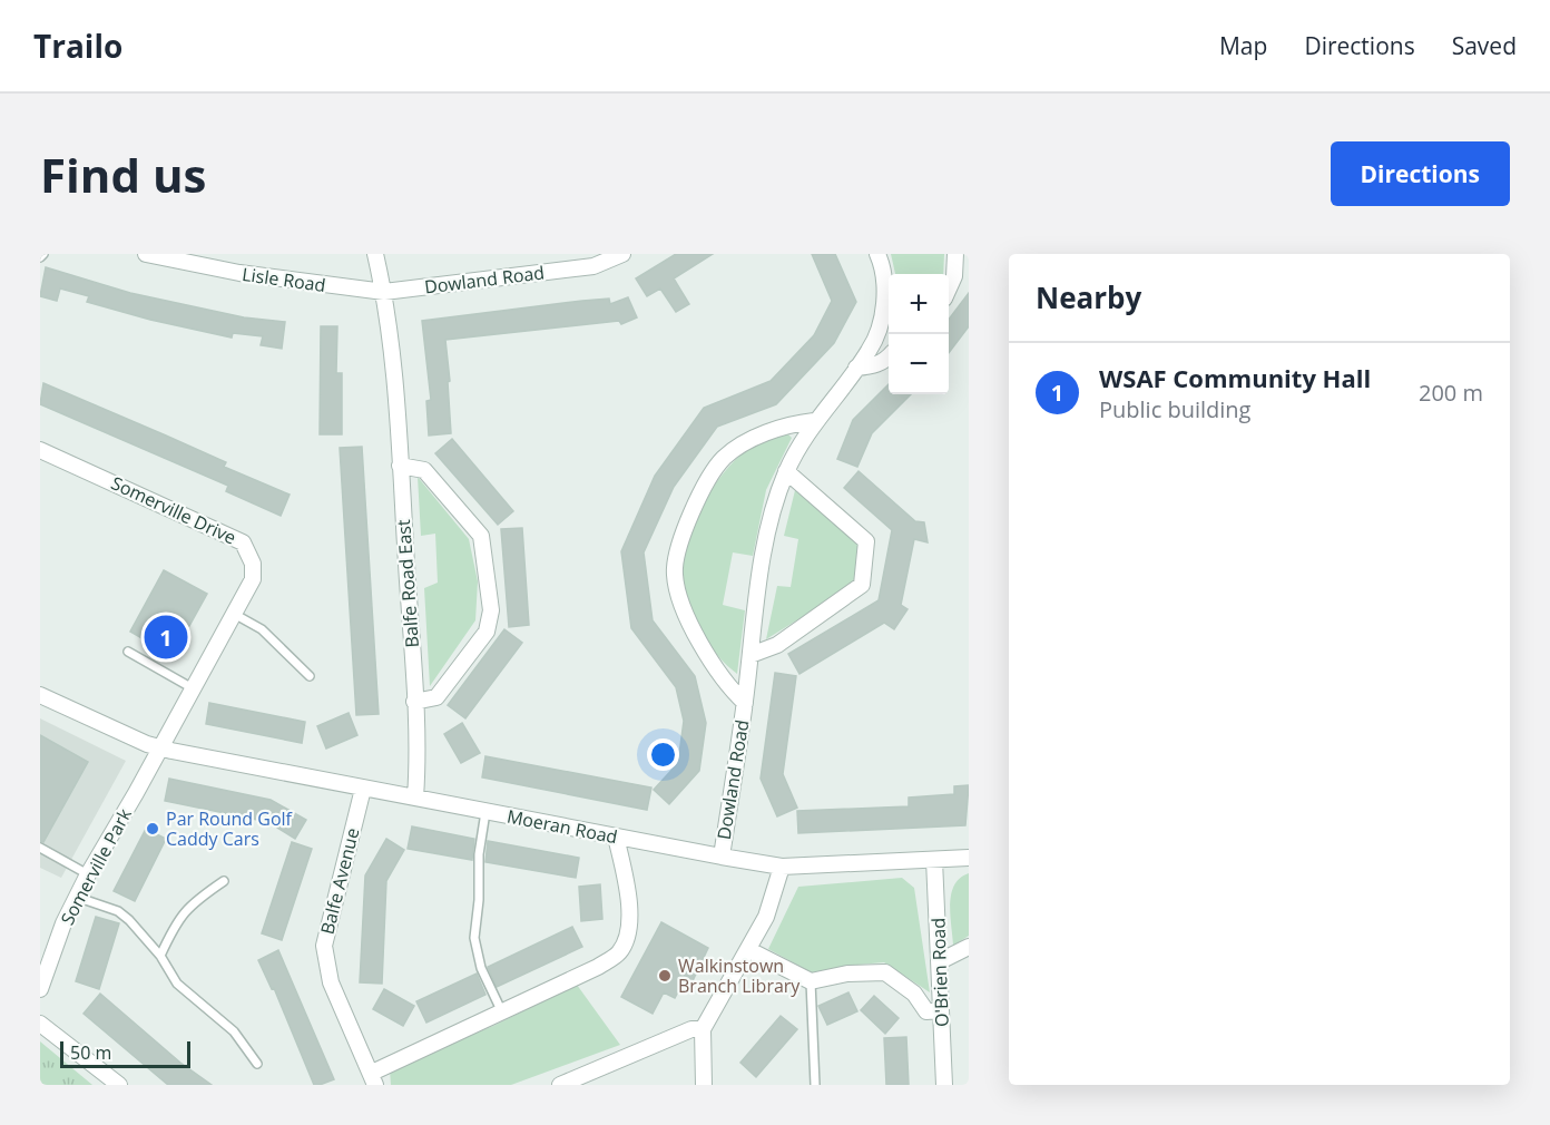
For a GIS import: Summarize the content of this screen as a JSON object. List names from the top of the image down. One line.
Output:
{"streets":{"street":["Lisle Road","Dowland Road","Somerville Drive","Balfe Road East","Moeran Road","Somerville Park","Balfe Avenue","O'Brien Road"]},"crossings":[["Lisle Road","Dowland Road"],["Lisle Road","Balfe Road East"],["Dowland Road","Balfe Road East"],["Dowland Road","Moeran Road"],["Somerville Drive","Moeran Road"],["Somerville Drive","Somerville Park"],["Balfe Road East","Moeran Road"],["Moeran Road","Somerville Park"],["Moeran Road","Balfe Avenue"],["Moeran Road","O'Brien Road"]],"places":["Par Round Golf Caddy Cars","Walkinstown Branch Library"],"scale_bar":"50 m","page":{"header":"Trailo","nav":["Map","Directions","Saved"],"buttons":"Directions","title":"Find us","heading":"Nearby","map_buttons":["+","−"],"list":[{"mark":"1","name":"WSAF Community Hall","note":"Public building","value":"200 m"}],"pins":"1","scale":"50 m"}}
